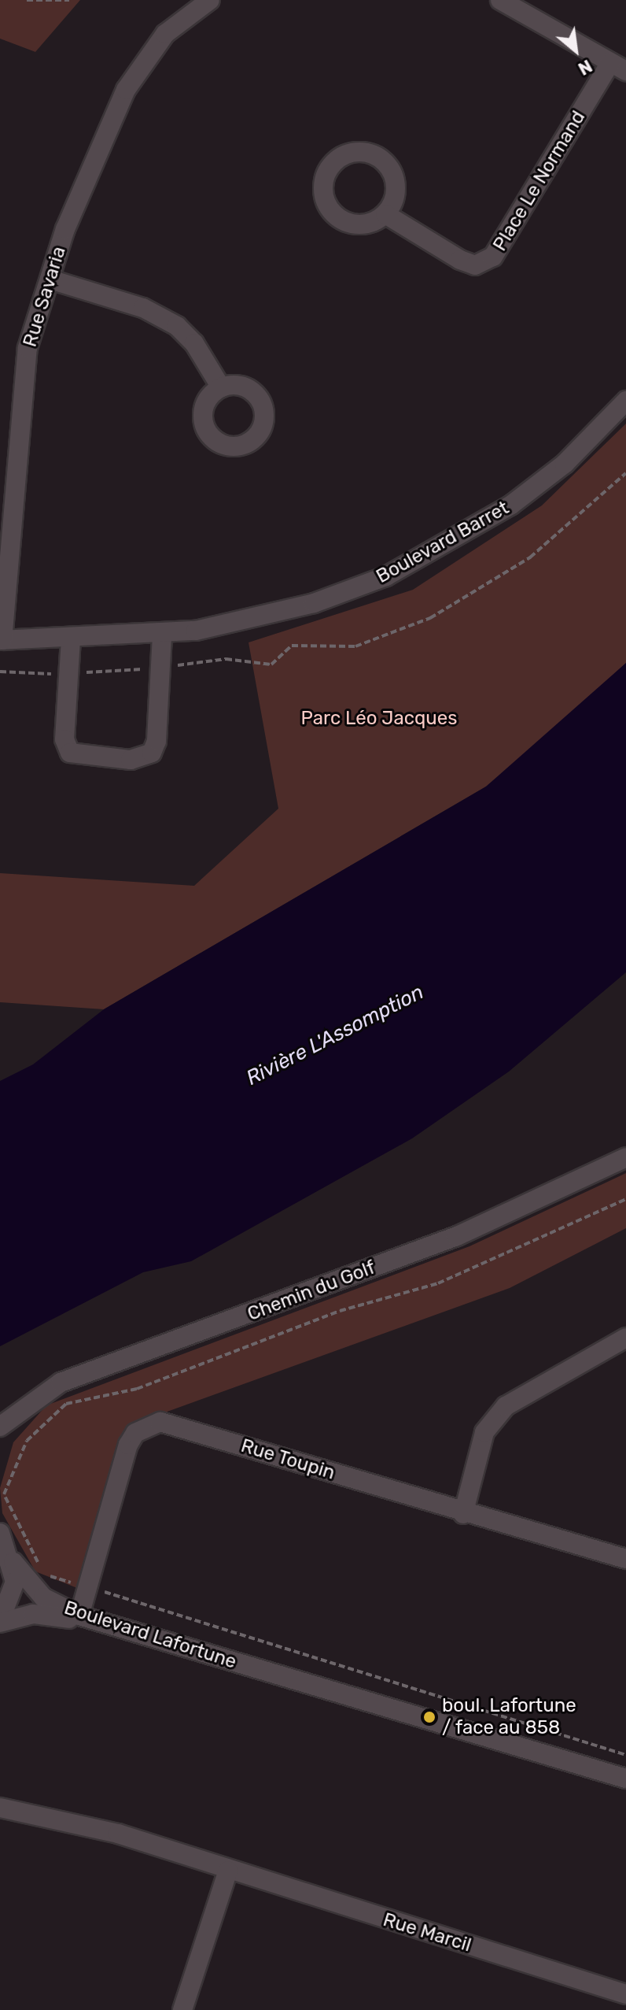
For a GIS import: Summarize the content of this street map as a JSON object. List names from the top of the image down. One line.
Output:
{"streets":{"street":["Place Le Normand","Rue Savaria","Boulevard Barret","Chemin du Golf","Rue Toupin","Boulevard Lafortune","Rue Marcil"]},"crossings":[["Rue Savaria","Boulevard Barret"],["Rue Toupin","Boulevard Lafortune"]],"water":["Rivière L'Assomption"],"parks":["Parc Léo Jacques"],"places":["boul. Lafortune / face au 858"],"north":"bottom right"}
